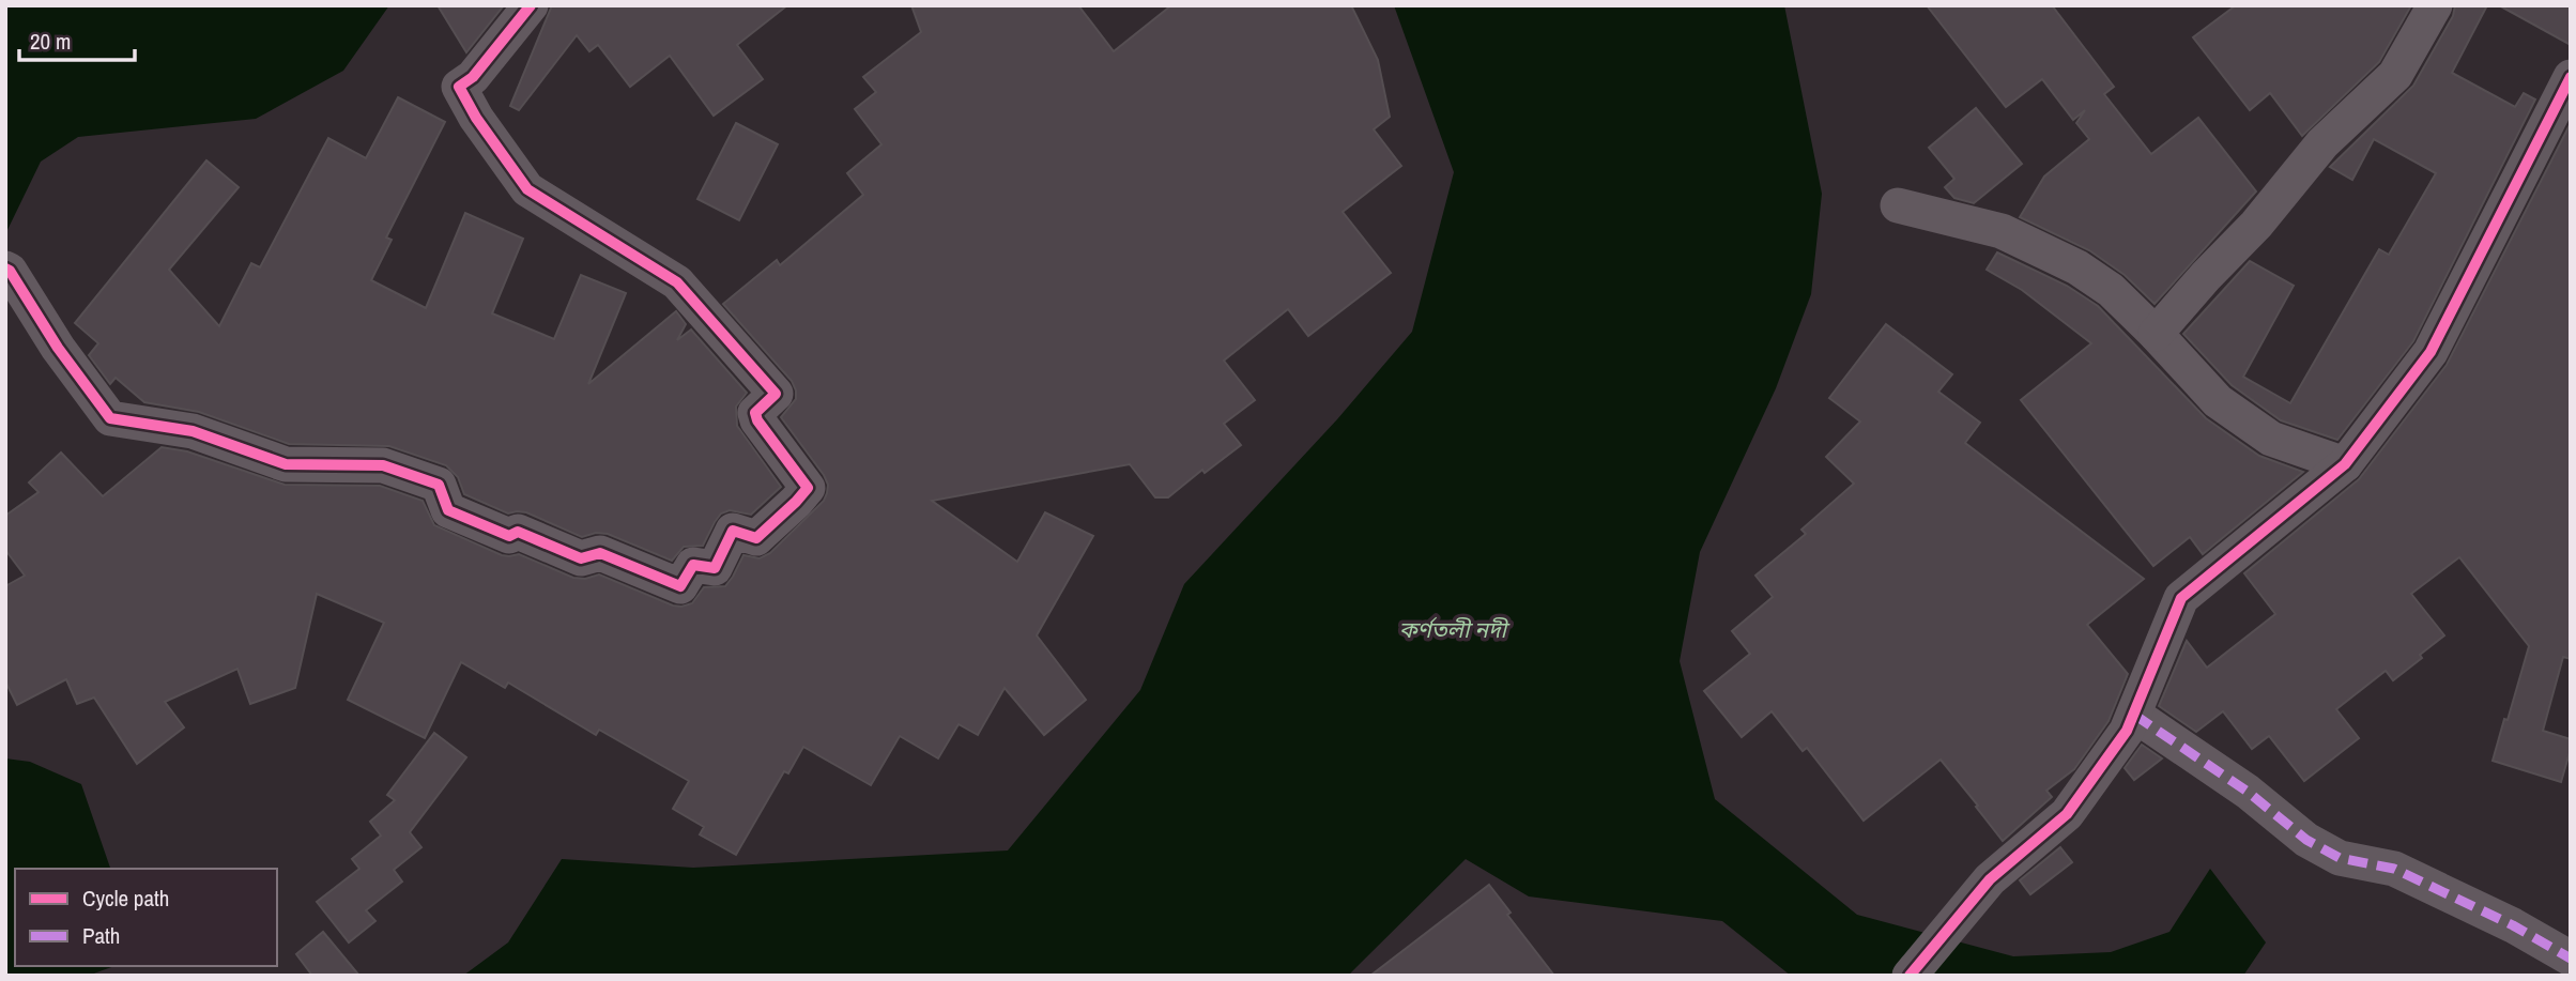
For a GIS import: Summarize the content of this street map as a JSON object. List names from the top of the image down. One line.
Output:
{"water":["কর্ণতলী নদী"],"legend":["Cycle path","Path"],"scale_bar":"20 m"}
